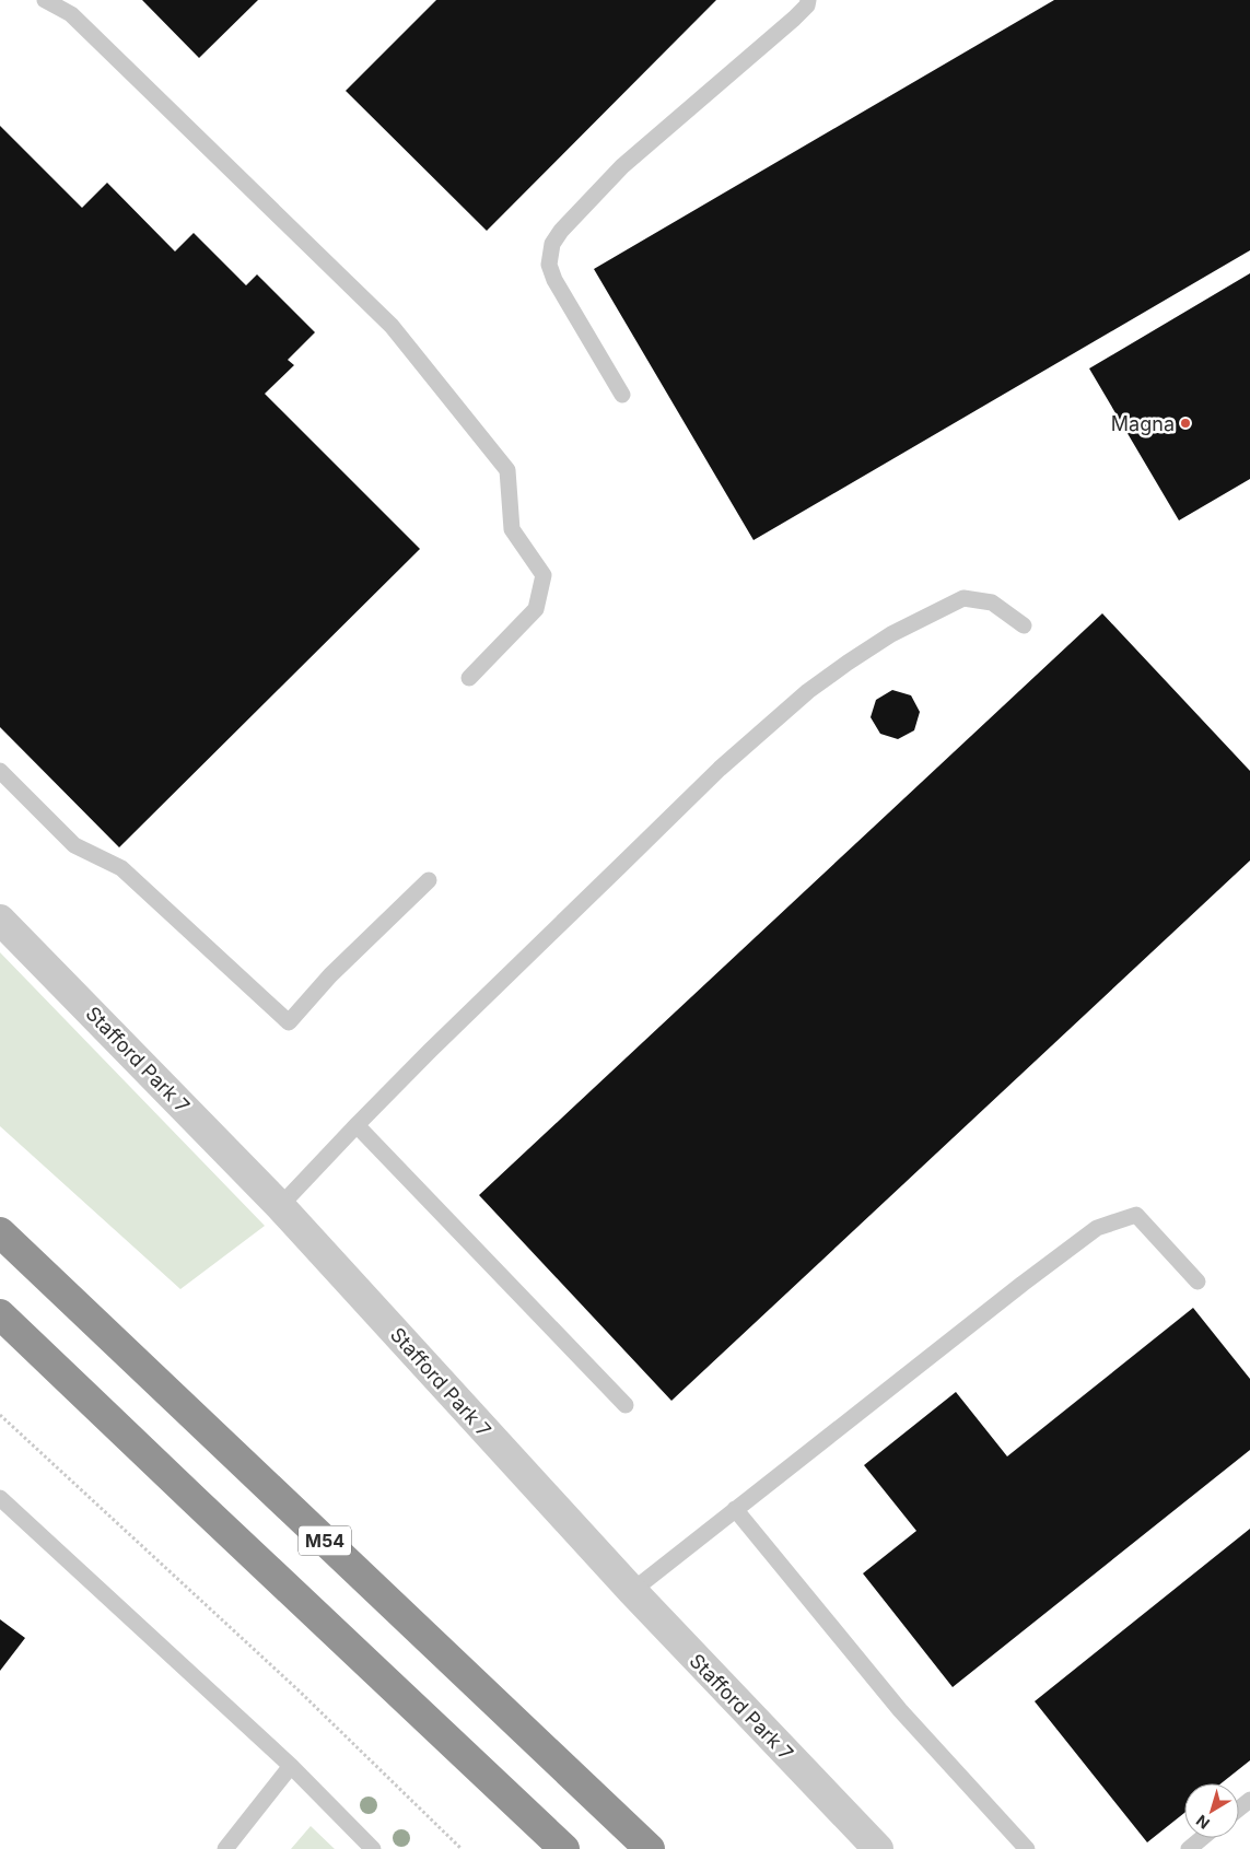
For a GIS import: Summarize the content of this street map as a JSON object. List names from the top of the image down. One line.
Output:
{"streets":{"highway":["M54"],"street":["Stafford Park 7"]},"places":["Magna"],"north":"bottom left"}
